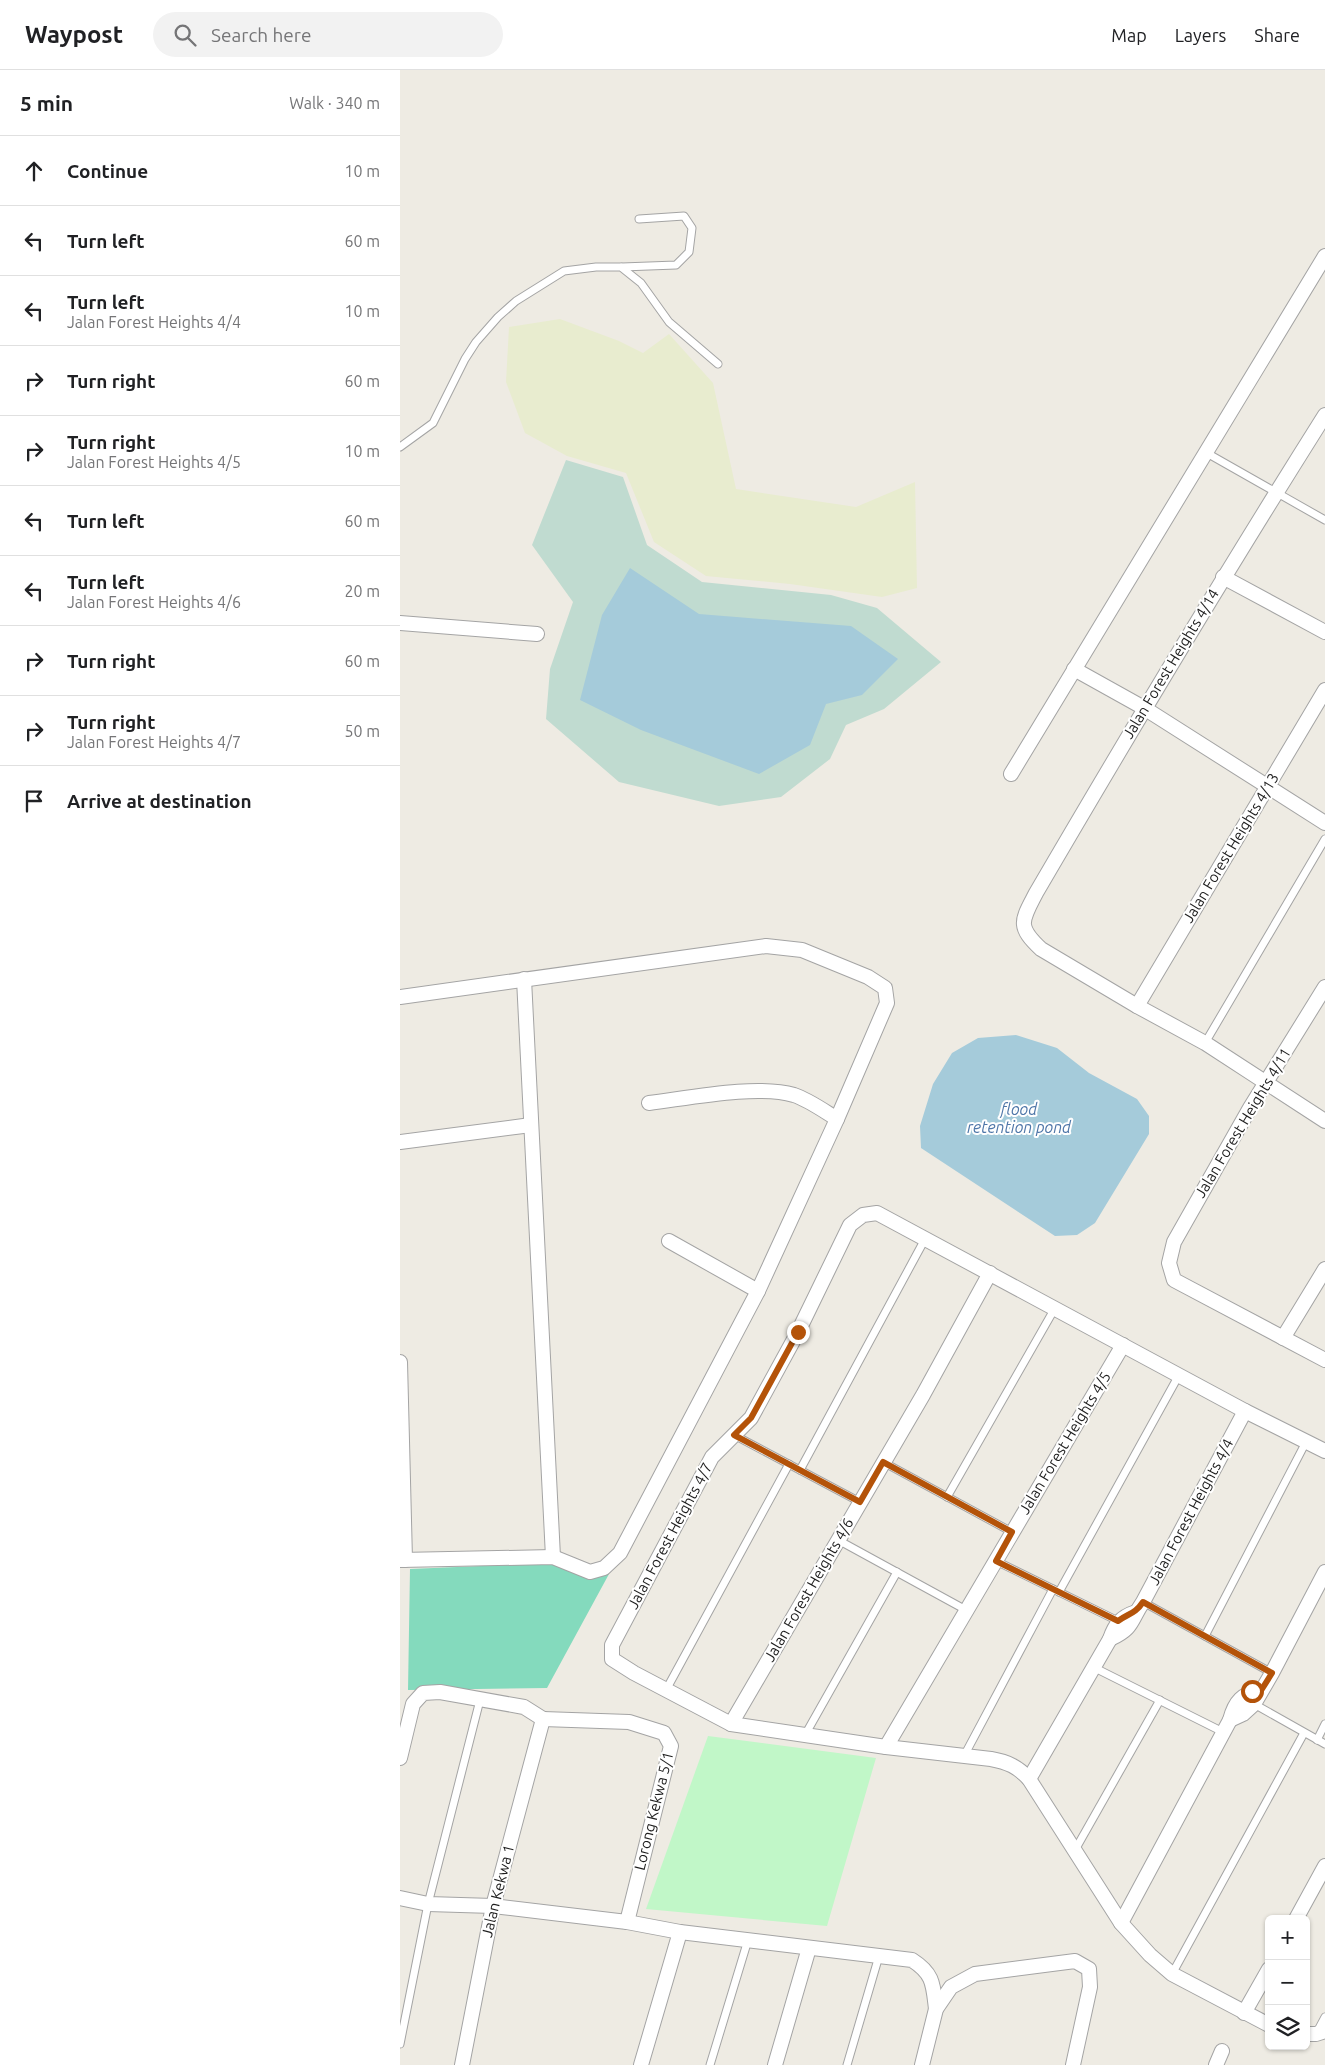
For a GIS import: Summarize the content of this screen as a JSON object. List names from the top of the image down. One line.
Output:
{"streets":{"street":["Jalan Forest Heights 4/14","Jalan Forest Heights 4/13","Jalan Forest Heights 4/11","Jalan Forest Heights 4/5","Jalan Forest Heights 4/4","Jalan Forest Heights 4/7","Jalan Forest Heights 4/6","Lorong Kekwa 5/1","Jalan Kekwa 1"]},"crossings":[["Jalan Forest Heights 4/14","Jalan Forest Heights 4/13"],["Lorong Kekwa 5/1","Jalan Kekwa 1"]],"water":["flood retention pond"],"page":{"header":"Waypost","search":"Search here","nav":["Map","Layers","Share"],"heading":["5 min","Walk · 340 m"],"list":[["Continue","10 m"],["Turn left","60 m"],["Turn left","Jalan Forest Heights 4/4","10 m"],["Turn right","60 m"],["Turn right","Jalan Forest Heights 4/5","10 m"],["Turn left","60 m"],["Turn left","Jalan Forest Heights 4/6","20 m"],["Turn right","60 m"],["Turn right","Jalan Forest Heights 4/7","50 m"],"Arrive at destination"],"map_buttons":["+","−"]}}
